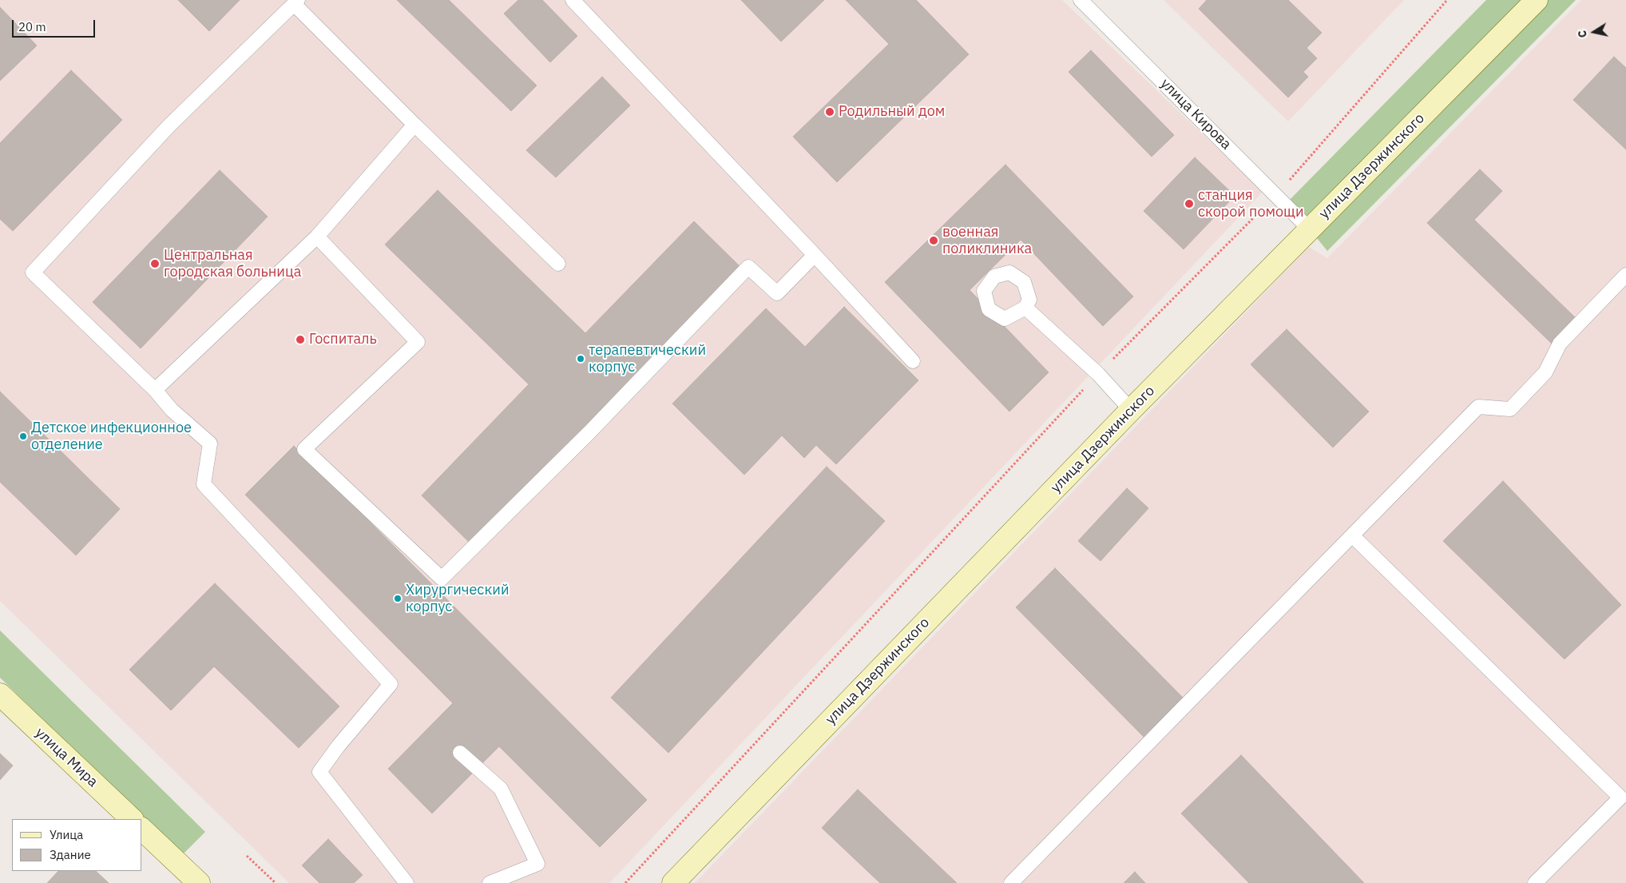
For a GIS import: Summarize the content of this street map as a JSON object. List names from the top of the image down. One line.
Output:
{"streets":{"street":["улица Дзержинского","улица Мира"],"lane":["улица Кирова"]},"crossings":[["улица Кирова","улица Дзержинского"]],"places":["Родильный дом","станция скорой помощи","военная поликлиника","Центральная городская больница","Госпиталь","терапевтический корпус","Детское инфекционное отделение","Хирургический корпус"],"legend":["Улица","Здание"],"scale_bar":"20 m","north":"left"}
